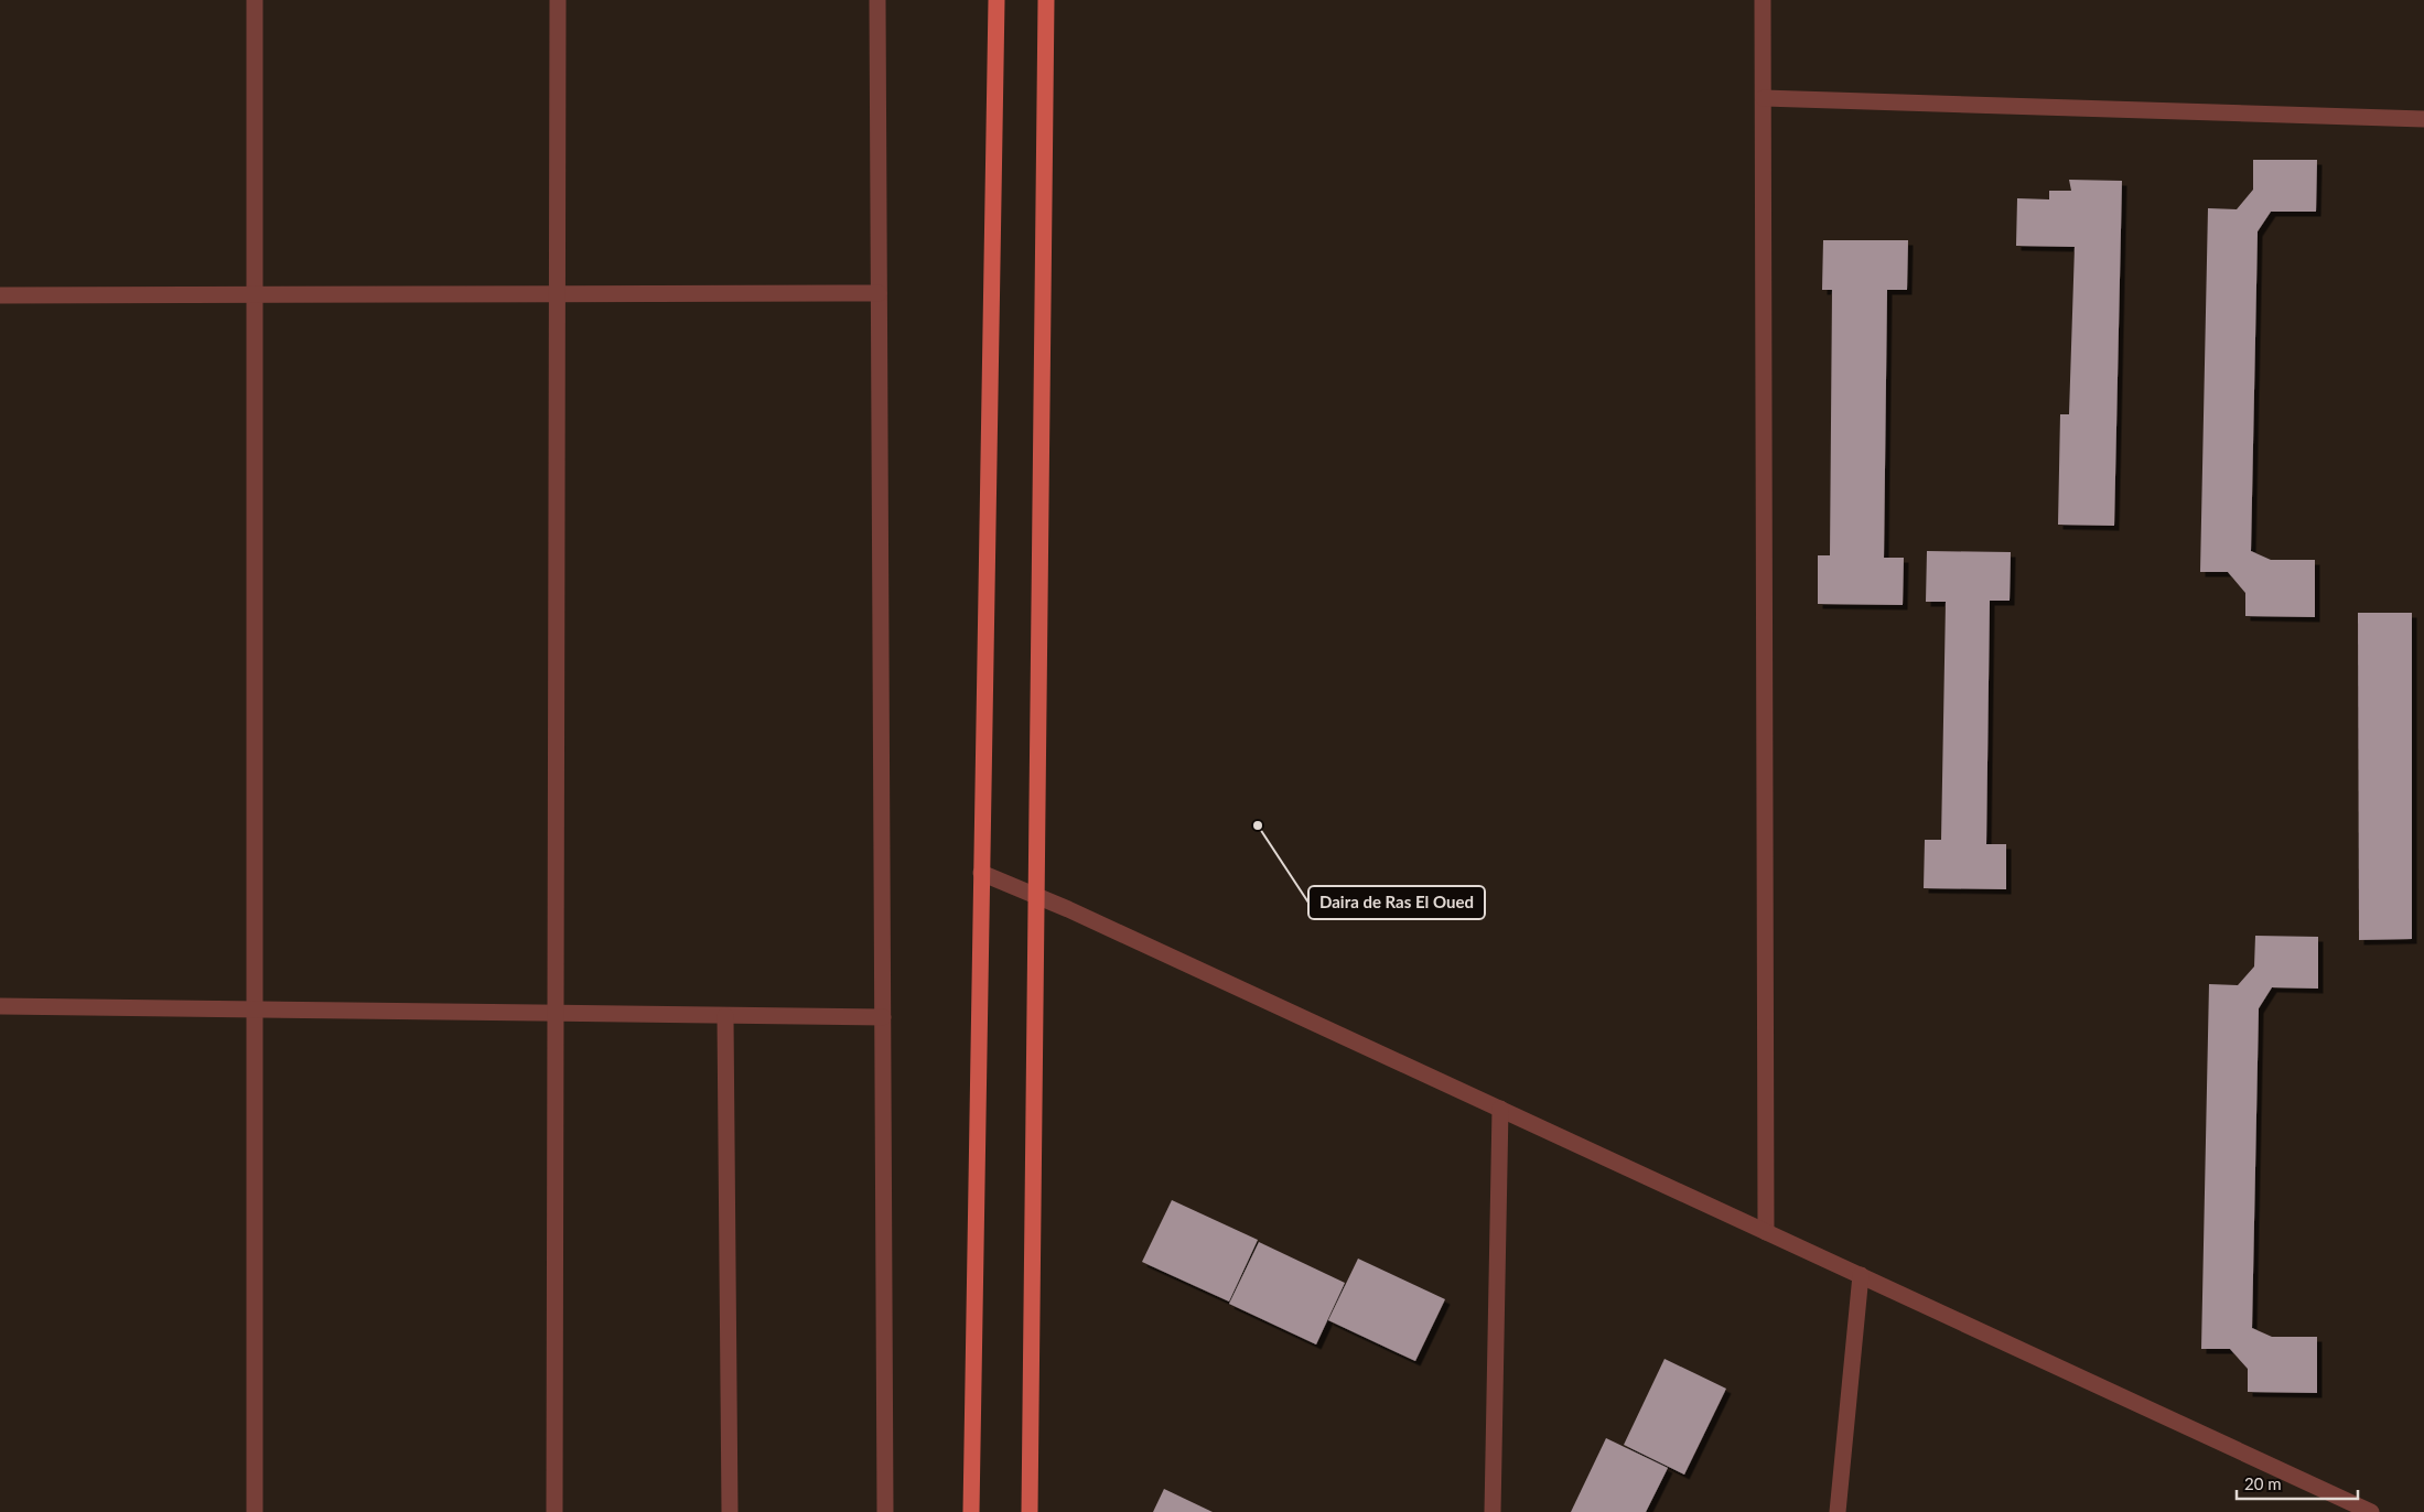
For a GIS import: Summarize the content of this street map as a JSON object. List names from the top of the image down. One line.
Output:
{"places":["Daira de Ras El Oued"],"scale_bar":"20 m"}
